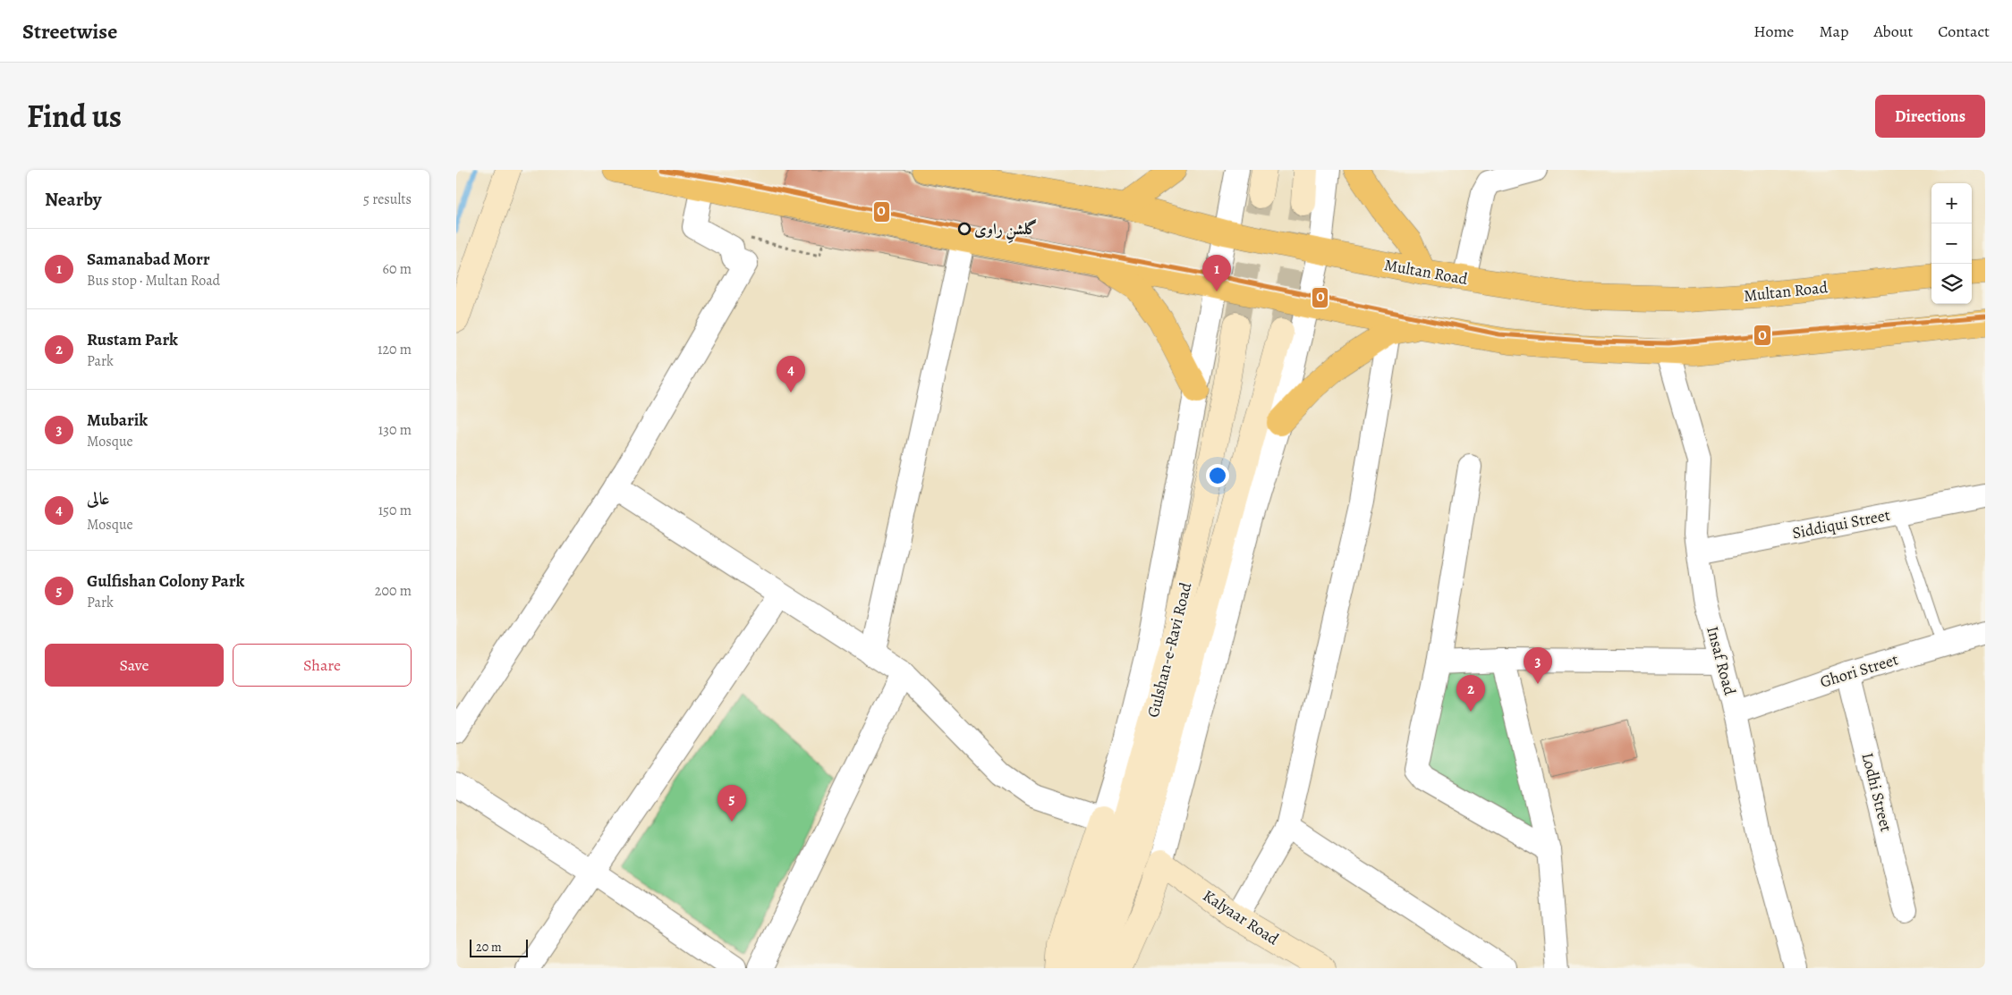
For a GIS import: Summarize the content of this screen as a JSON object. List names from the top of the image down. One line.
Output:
{"streets":{"main road":["Multan Road","Gulshan-e-Ravi Road","Kalyaar Road"],"street":["Siddiqui Street","Insaf Road","Ghori Street","Lodhi Street"]},"crossings":[["Siddiqui Street","Insaf Road"],["Insaf Road","Ghori Street"],["Ghori Street","Lodhi Street"]],"places":["گلشنِ راوی"],"lines":["transit line O"],"scale_bar":"20 m","page":{"header":"Streetwise","nav":["Home","Map","About","Contact"],"title":"Find us","buttons":["Directions",["Save","Share"]],"heading":["Nearby","5 results"],"map_buttons":["+","−"],"list":[{"mark":"1","name":"Samanabad Morr","note":"Bus stop · Multan Road","value":"60 m"},{"mark":"2","name":"Rustam Park","note":"Park","value":"120 m"},{"mark":"3","name":"Mubarik","note":"Mosque","value":"130 m"},{"mark":"4","name":"عالی","note":"Mosque","value":"150 m"},{"mark":"5","name":"Gulfishan Colony Park","note":"Park","value":"200 m"}],"pins":["1","4","3","2","5"],"scale":"20 m"}}
